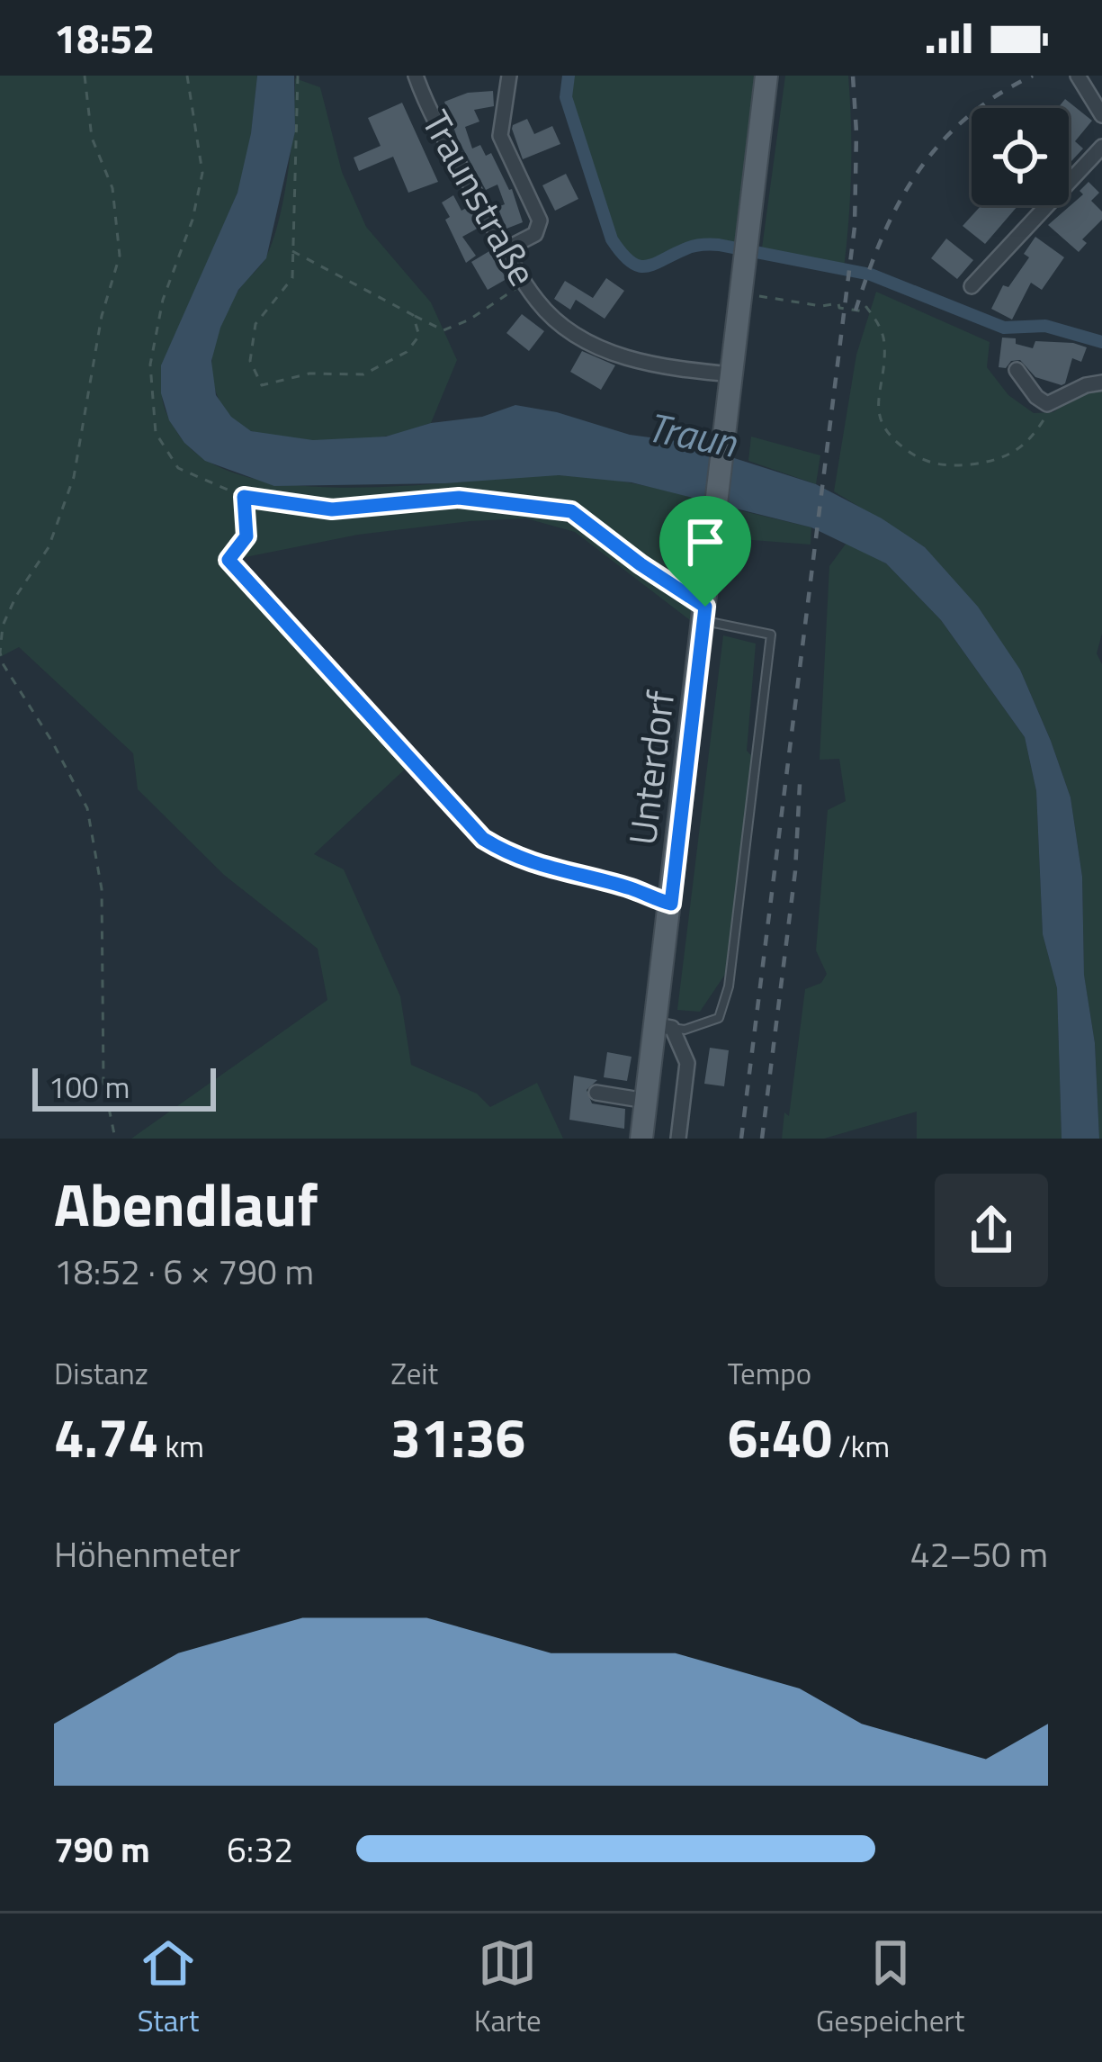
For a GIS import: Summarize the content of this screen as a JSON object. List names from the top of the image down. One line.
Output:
{"streets":{"main road":["Unterdorf"],"street":["Traunstraße"]},"crossings":[["Traunstraße","Unterdorf"]],"water":["Traun"],"scale_bar":"100 m","page":{"status":"18:52","scale":"100 m","heading":["Abendlauf","18:52 · 6 × 790 m"],"stats":[["Distanz","4.74 km"],["Zeit","31:36"],["Tempo","6:40 /km"]],"chart":["Höhenmeter","42–50 m"],"list":[{"name":"790 m","note":"6:32"}],"tabs":["Start","Karte","Gespeichert"]}}
